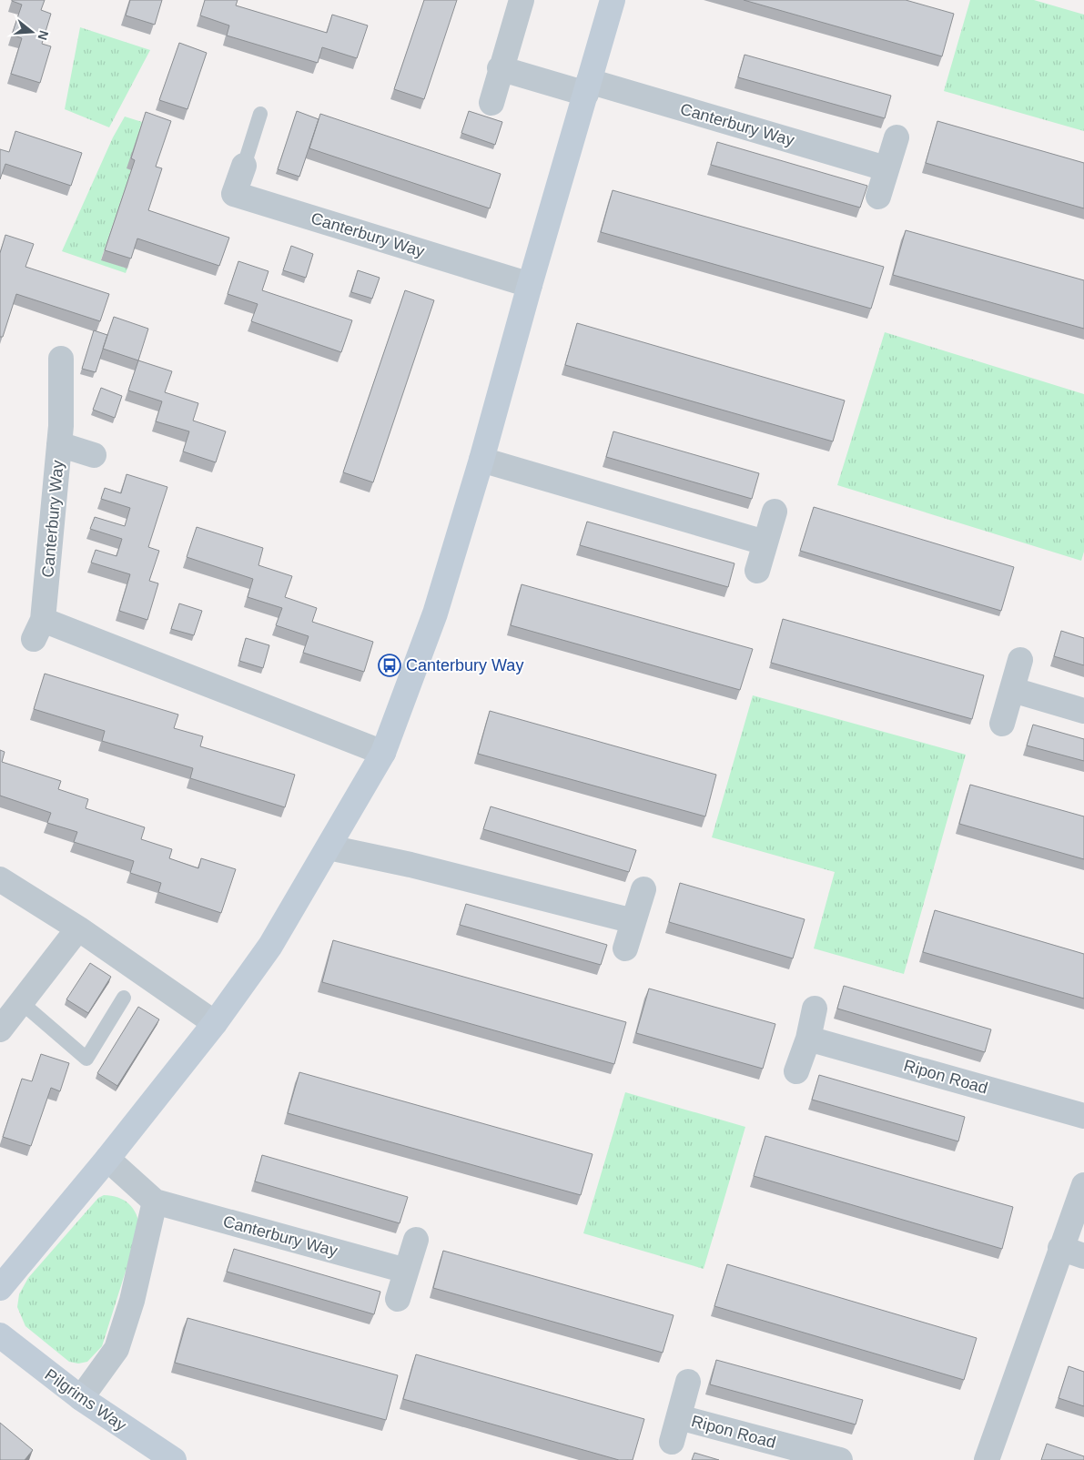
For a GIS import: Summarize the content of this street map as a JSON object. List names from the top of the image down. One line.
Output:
{"streets":{"street":["Canterbury Way","Ripon Road","Pilgrims Way"]},"places":{"bus stop":["Canterbury Way"]},"north":"right"}
